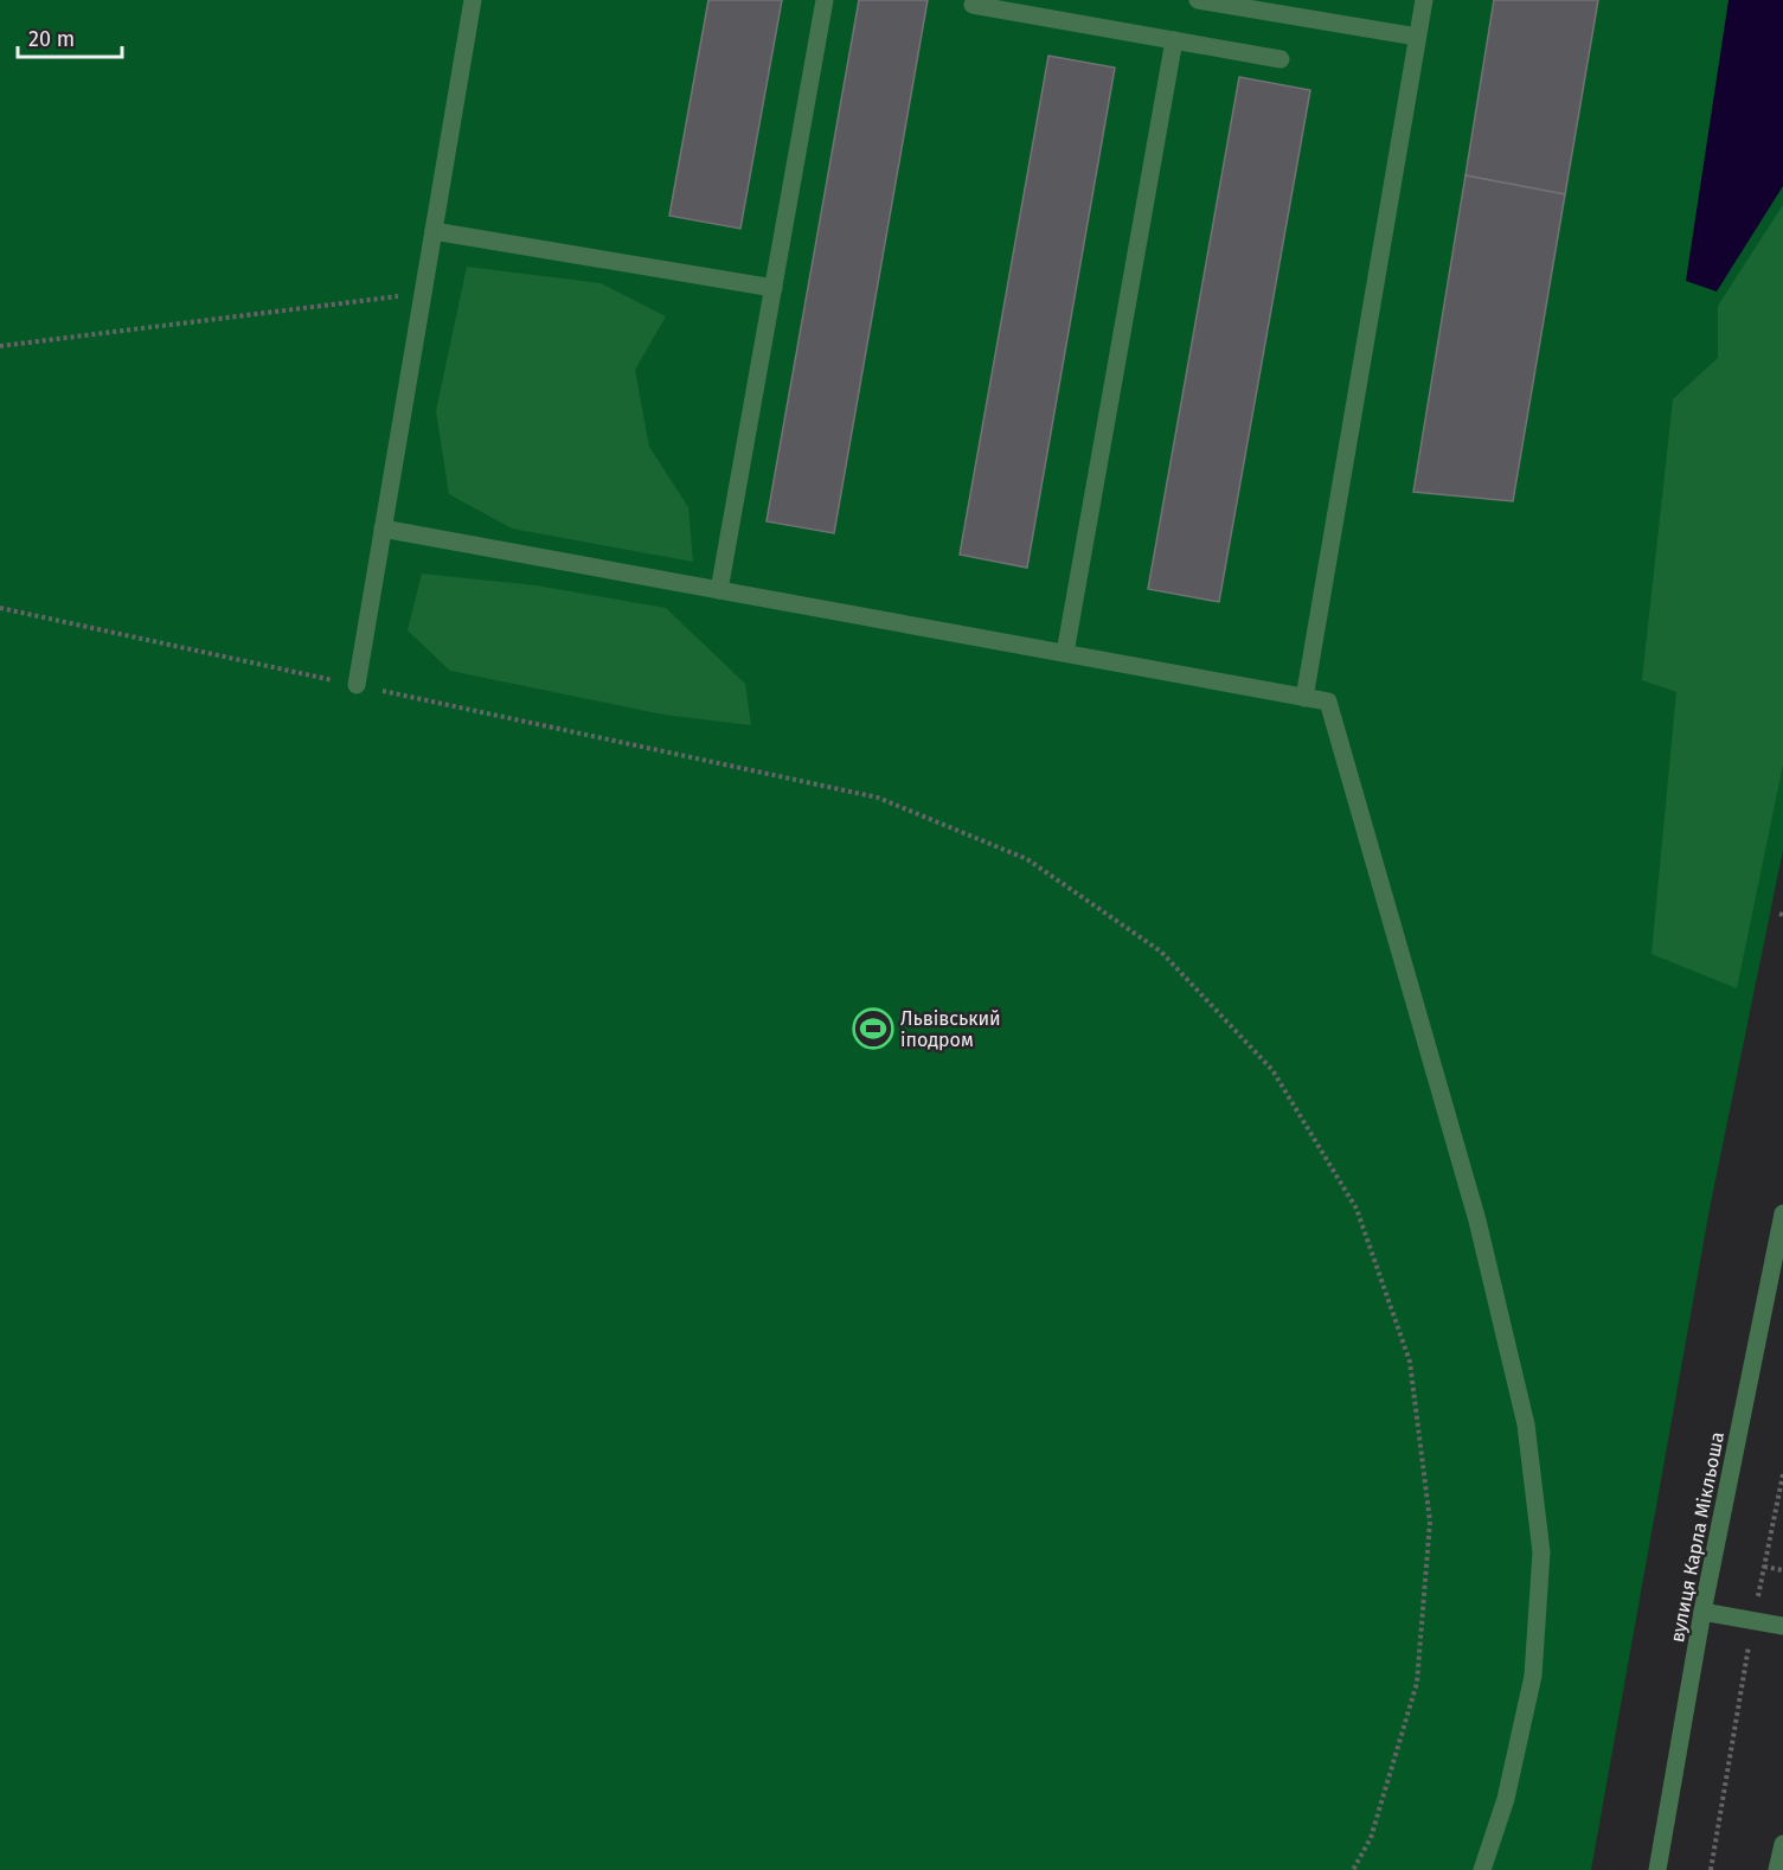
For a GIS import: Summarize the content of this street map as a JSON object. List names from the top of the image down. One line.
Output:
{"streets":{"street":["вулиця Карла Мікльоша"]},"places":{"sports":["Львівський іподром"]},"scale_bar":"20 m"}
